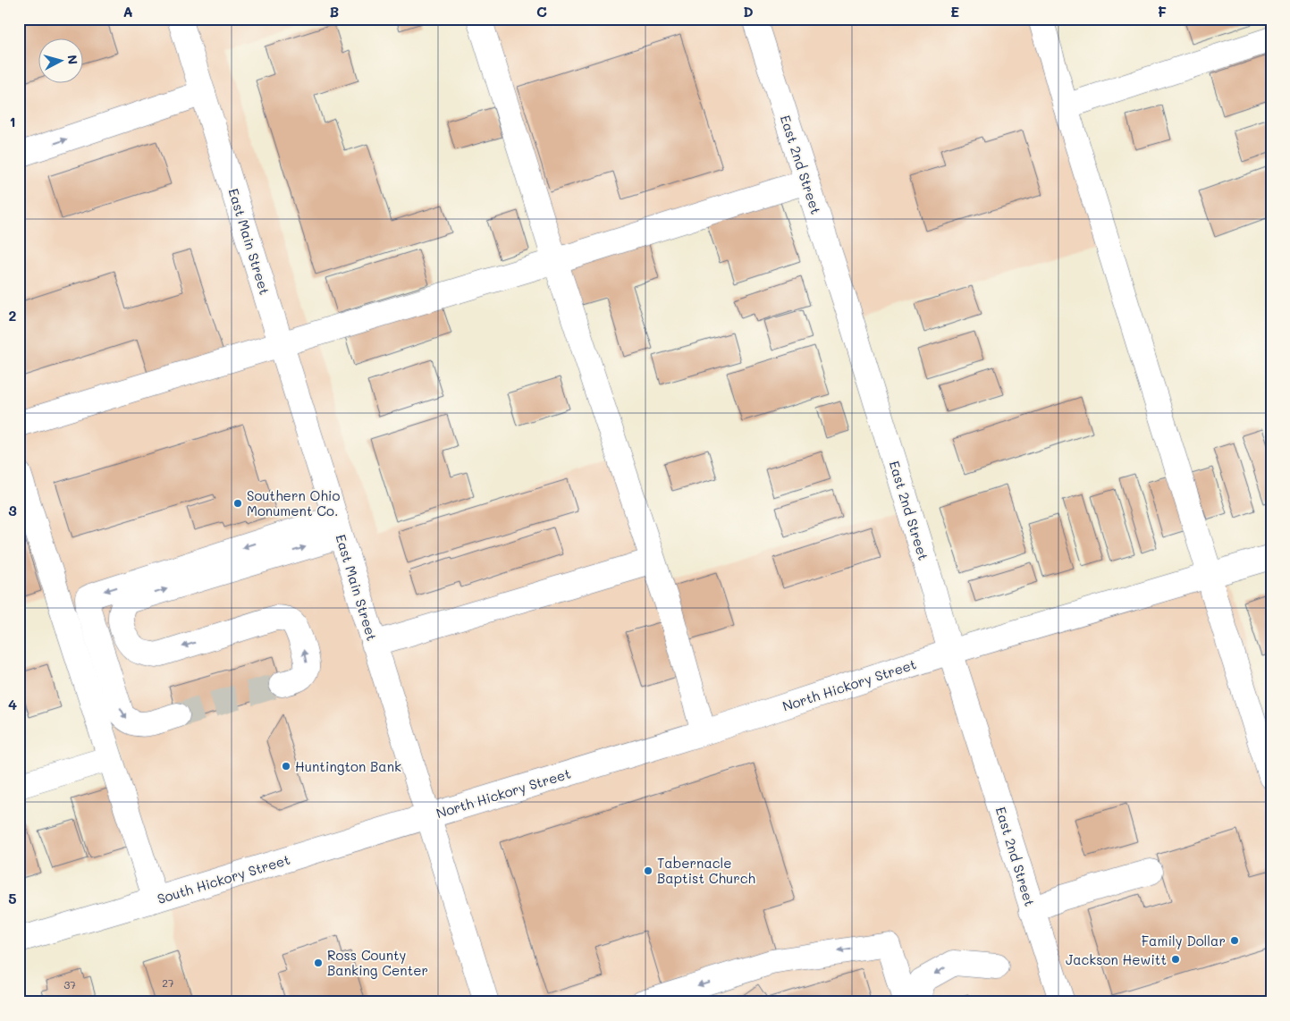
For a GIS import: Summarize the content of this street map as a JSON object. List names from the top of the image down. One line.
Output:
{"streets":{"street":["East 2nd Street","East Main Street","North Hickory Street","South Hickory Street"]},"crossings":[["East 2nd Street","North Hickory Street"],["East Main Street","North Hickory Street"],["East Main Street","South Hickory Street"],["North Hickory Street","South Hickory Street"]],"places":["Southern Ohio Monument Co.","Huntington Bank","Tabernacle Baptist Church","Family Dollar","Jackson Hewitt","Ross County Banking Center"],"house_numbers":["27","37"],"north":"right","grid":{"columns":["A","B","C","D","E","F"],"rows":["1","2","3","4","5"]}}
